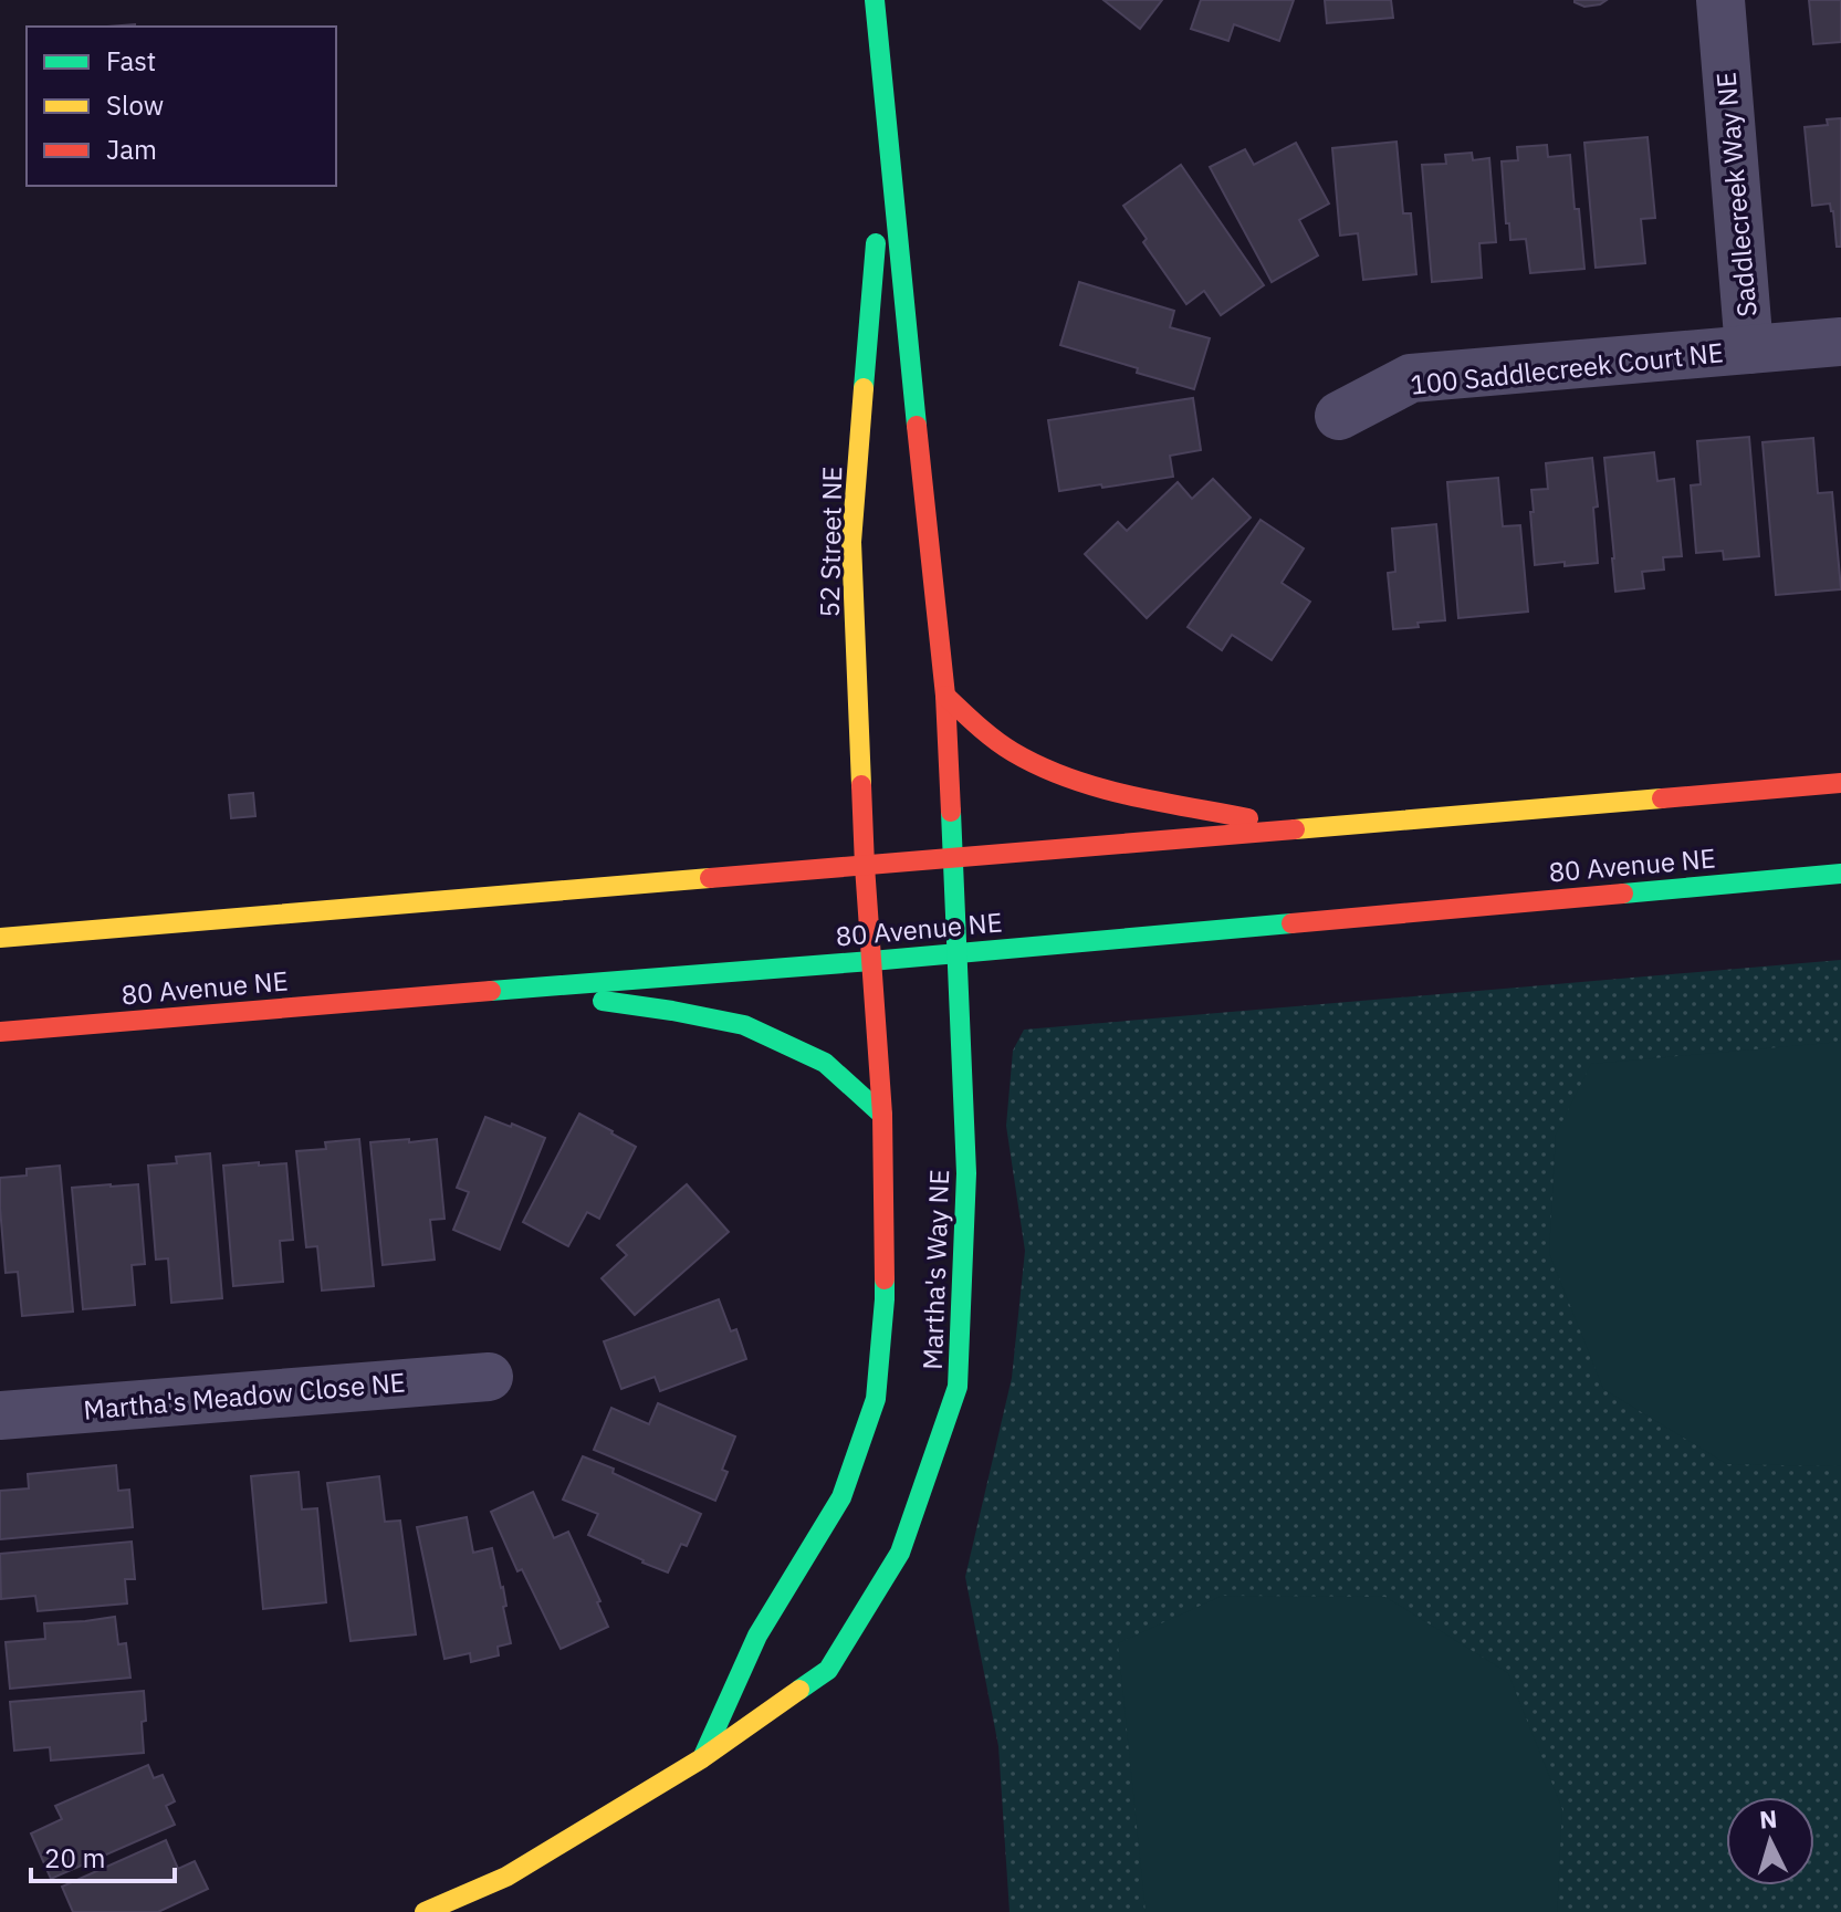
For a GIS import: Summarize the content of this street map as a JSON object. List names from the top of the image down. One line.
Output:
{"streets":{"main road":["52 Street NE","80 Avenue NE","Martha's Way NE"],"street":["Saddlecreek Way NE","100 Saddlecreek Court NE","Martha's Meadow Close NE"]},"crossings":[["Saddlecreek Way NE","100 Saddlecreek Court NE"],["52 Street NE","80 Avenue NE"],["52 Street NE","Martha's Way NE"],["80 Avenue NE","Martha's Way NE"]],"legend":["Fast","Slow","Jam"],"scale_bar":"20 m","north":"top"}
